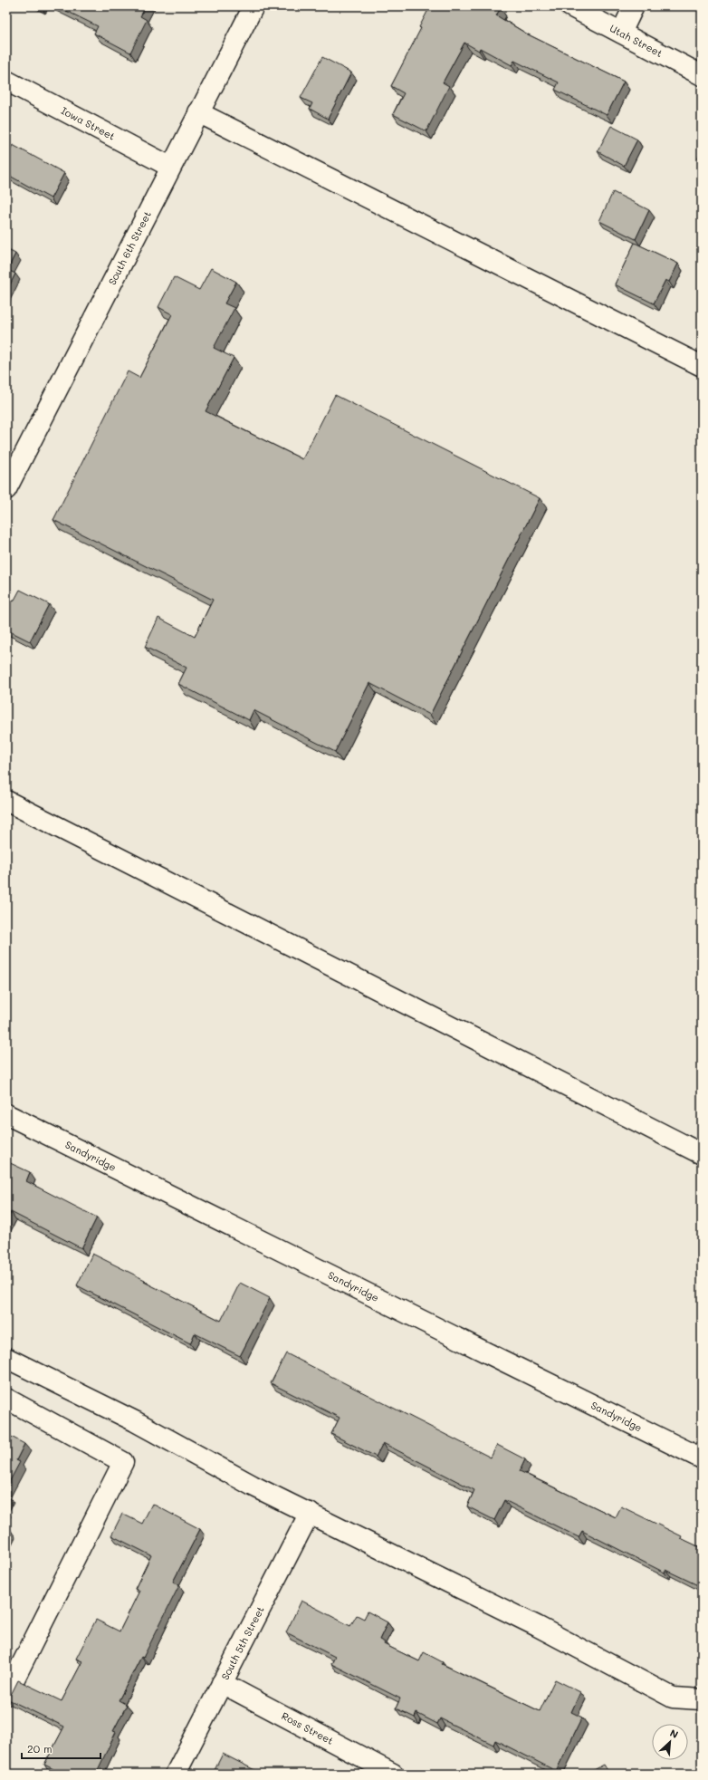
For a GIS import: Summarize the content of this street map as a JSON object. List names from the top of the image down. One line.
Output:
{"streets":{"street":["Utah Street","Iowa Street","South 6th Street","Sandyridge","South 5th Street","Ross Street"]},"crossings":[["Iowa Street","South 6th Street"],["South 5th Street","Ross Street"]],"scale_bar":"20 m","north":"top right"}
